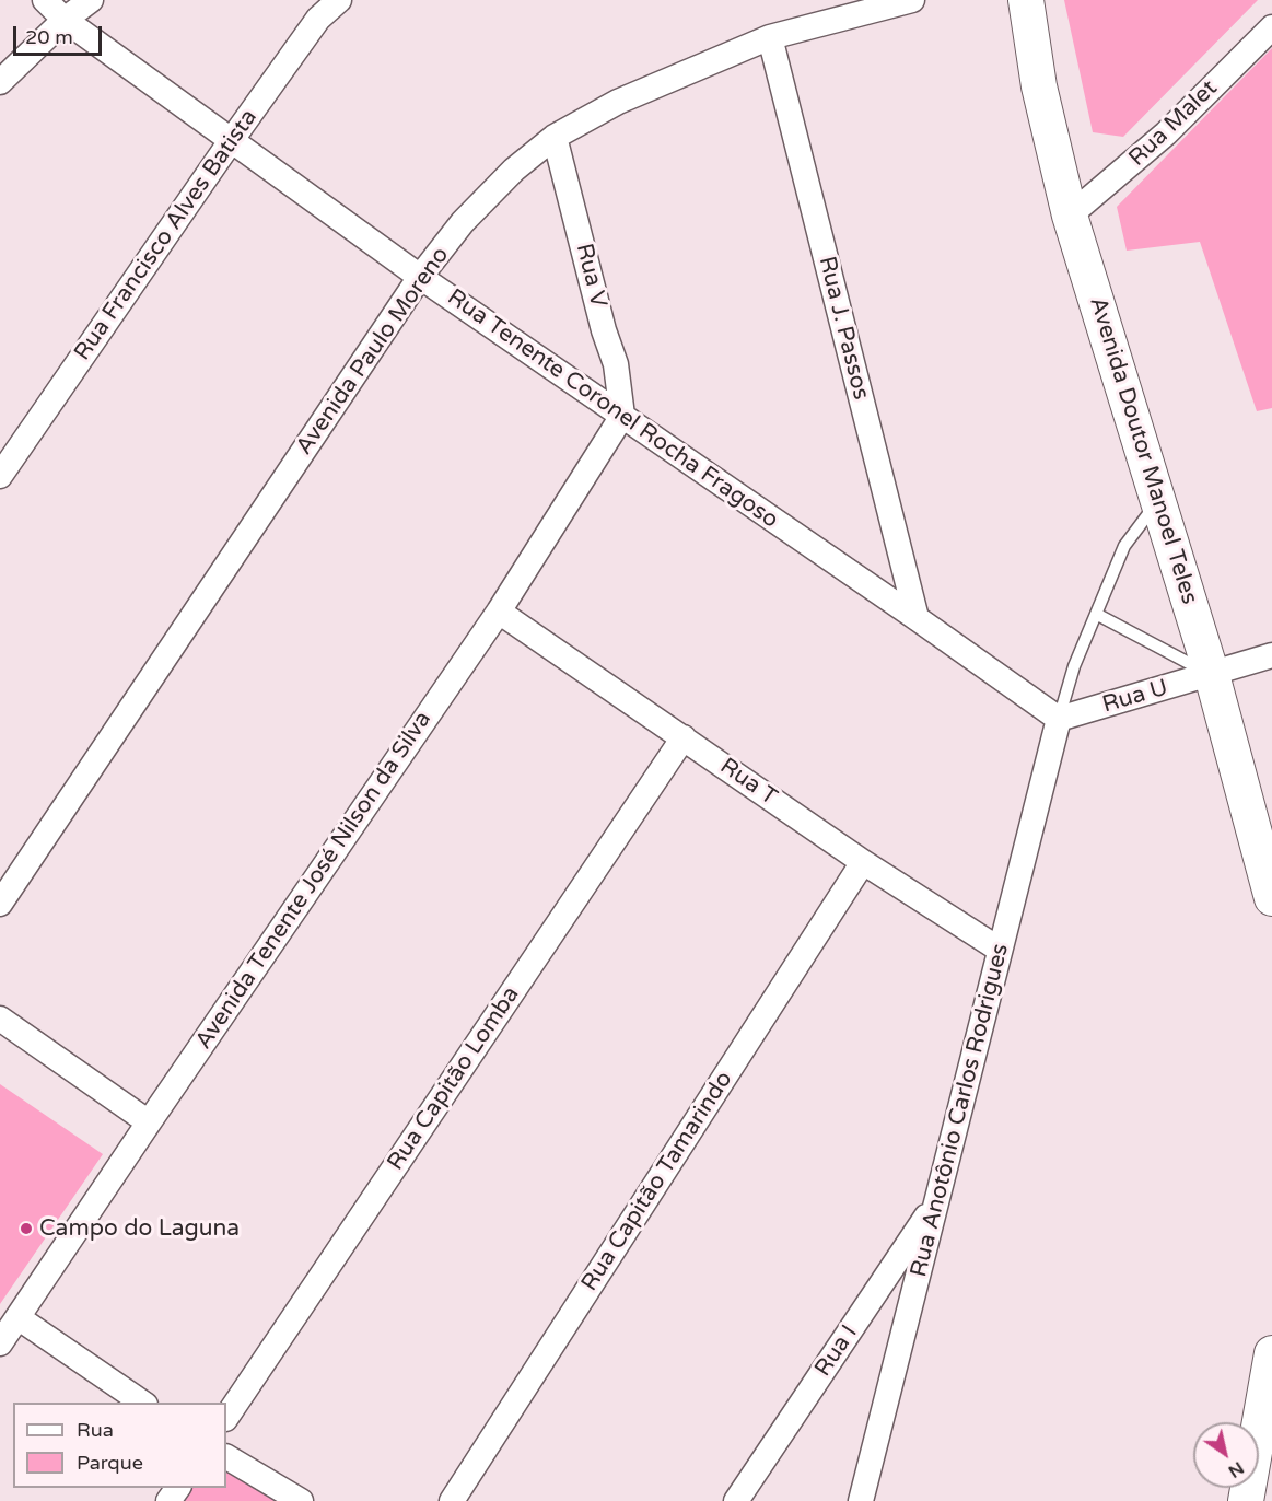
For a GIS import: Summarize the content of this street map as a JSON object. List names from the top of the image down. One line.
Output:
{"streets":{"main road":["Avenida Doutor Manoel Teles"],"street":["Rua Malet","Rua Francisco Alves Batista","Rua V","Rua J. Passos","Avenida Paulo Moreno","Rua Tenente Coronel Rocha Fragoso","Rua U","Rua T","Avenida Tenente José Nilson da Silva","Rua Capitão Lomba","Rua Anotônio Carlos Rodrigues","Rua Capitão Tamarindo","Rua I"]},"crossings":[["Rua Malet","Avenida Doutor Manoel Teles"],["Rua Francisco Alves Batista","Rua Tenente Coronel Rocha Fragoso"],["Rua V","Avenida Paulo Moreno"],["Rua V","Rua Tenente Coronel Rocha Fragoso"],["Rua V","Avenida Tenente José Nilson da Silva"],["Rua J. Passos","Avenida Paulo Moreno"],["Rua J. Passos","Rua Tenente Coronel Rocha Fragoso"],["Avenida Paulo Moreno","Rua Tenente Coronel Rocha Fragoso"],["Rua Tenente Coronel Rocha Fragoso","Rua U"],["Rua Tenente Coronel Rocha Fragoso","Avenida Tenente José Nilson da Silva"],["Rua Tenente Coronel Rocha Fragoso","Rua Anotônio Carlos Rodrigues"],["Avenida Doutor Manoel Teles","Rua U"],["Rua U","Rua Anotônio Carlos Rodrigues"],["Rua T","Avenida Tenente José Nilson da Silva"],["Rua T","Rua Capitão Lomba"],["Rua T","Rua Anotônio Carlos Rodrigues"],["Rua T","Rua Capitão Tamarindo"],["Rua Anotônio Carlos Rodrigues","Rua I"]],"places":["Campo do Laguna"],"legend":["Rua","Parque"],"scale_bar":"20 m","north":"bottom right"}
